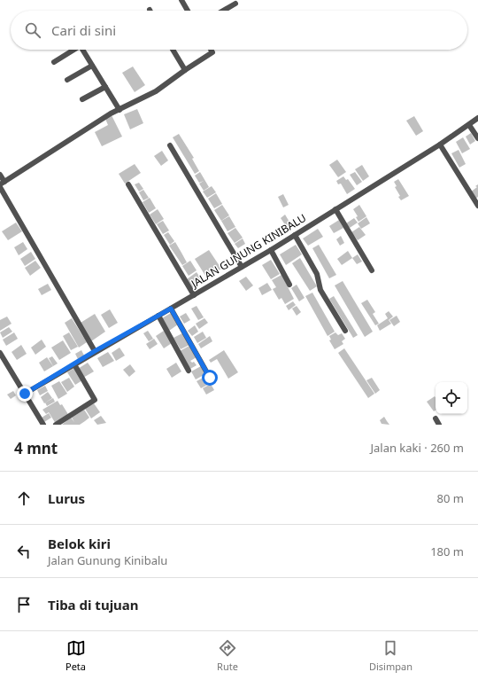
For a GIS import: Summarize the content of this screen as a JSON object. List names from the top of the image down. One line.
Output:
{"streets":{"street":["JALAN GUNUNG KINIBALU"]},"page":{"search":"Cari di sini","heading":["4 mnt","Jalan kaki · 260 m"],"list":[["Lurus","80 m"],["Belok kiri","Jalan Gunung Kinibalu","180 m"],"Tiba di tujuan"],"nav":["Peta","Rute","Disimpan"]}}
